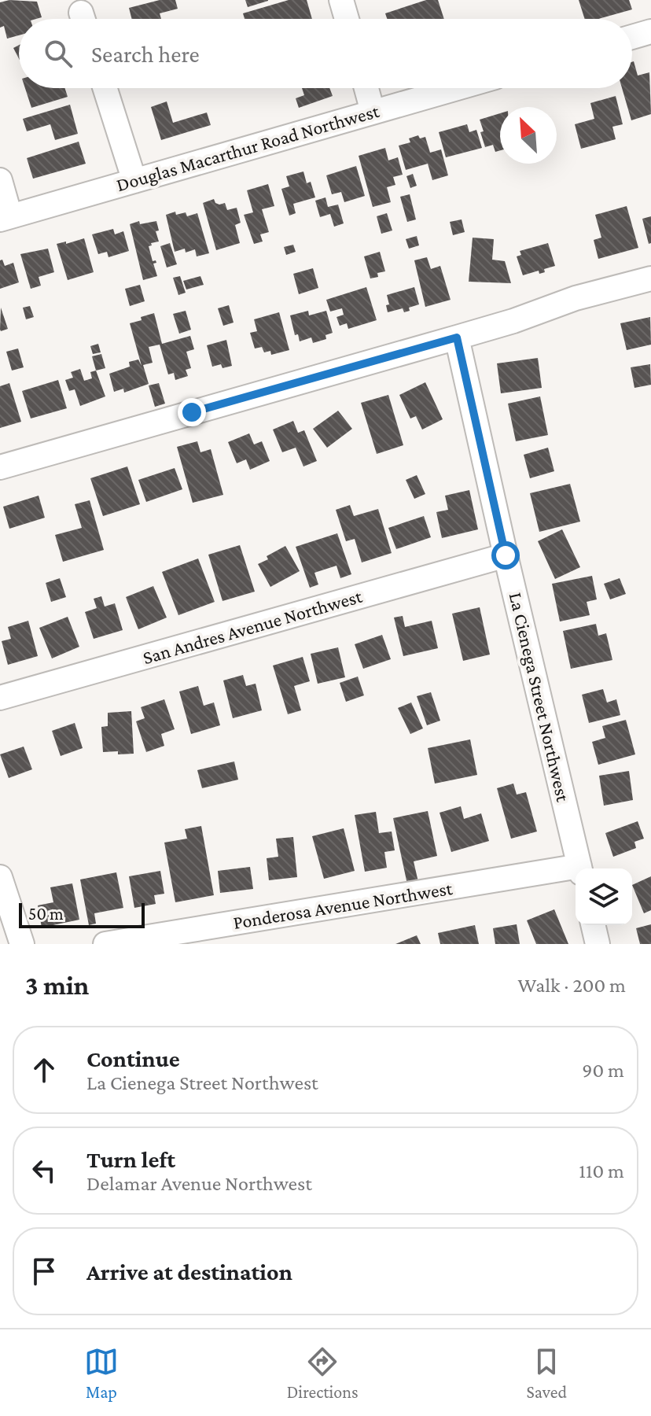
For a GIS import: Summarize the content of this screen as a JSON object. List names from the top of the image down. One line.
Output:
{"streets":{"street":["Douglas Macarthur Road Northwest","San Andres Avenue Northwest","La Cienega Street Northwest","Ponderosa Avenue Northwest"]},"crossings":[["San Andres Avenue Northwest","La Cienega Street Northwest"]],"scale_bar":"50 m","north":"top left","page":{"search":"Search here","scale":"50 m","heading":["3 min","Walk · 200 m"],"list":[["Continue","La Cienega Street Northwest","90 m"],["Turn left","Delamar Avenue Northwest","110 m"],"Arrive at destination"],"nav":["Map","Directions","Saved"]}}
